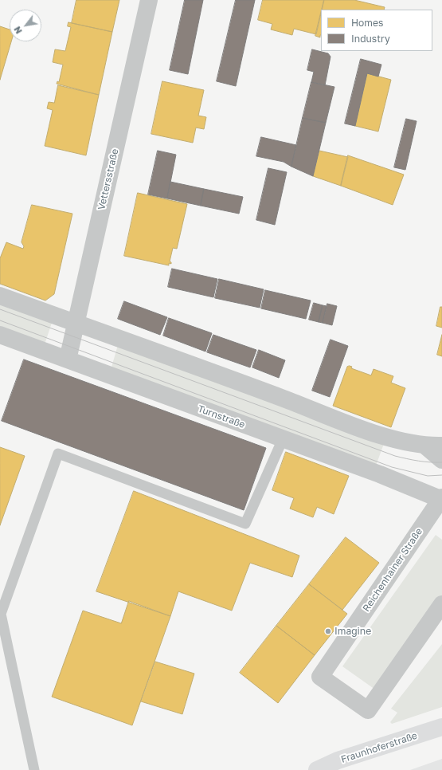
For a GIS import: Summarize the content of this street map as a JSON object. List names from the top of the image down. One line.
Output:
{"streets":{"main road":["Fraunhoferstraße"],"street":["Vettersstraße","Turnstraße","Reichenhainer Straße"]},"crossings":[["Vettersstraße","Turnstraße"],["Turnstraße","Reichenhainer Straße"]],"places":["Imagine"],"legend":["Homes","Industry"],"north":"bottom left"}
